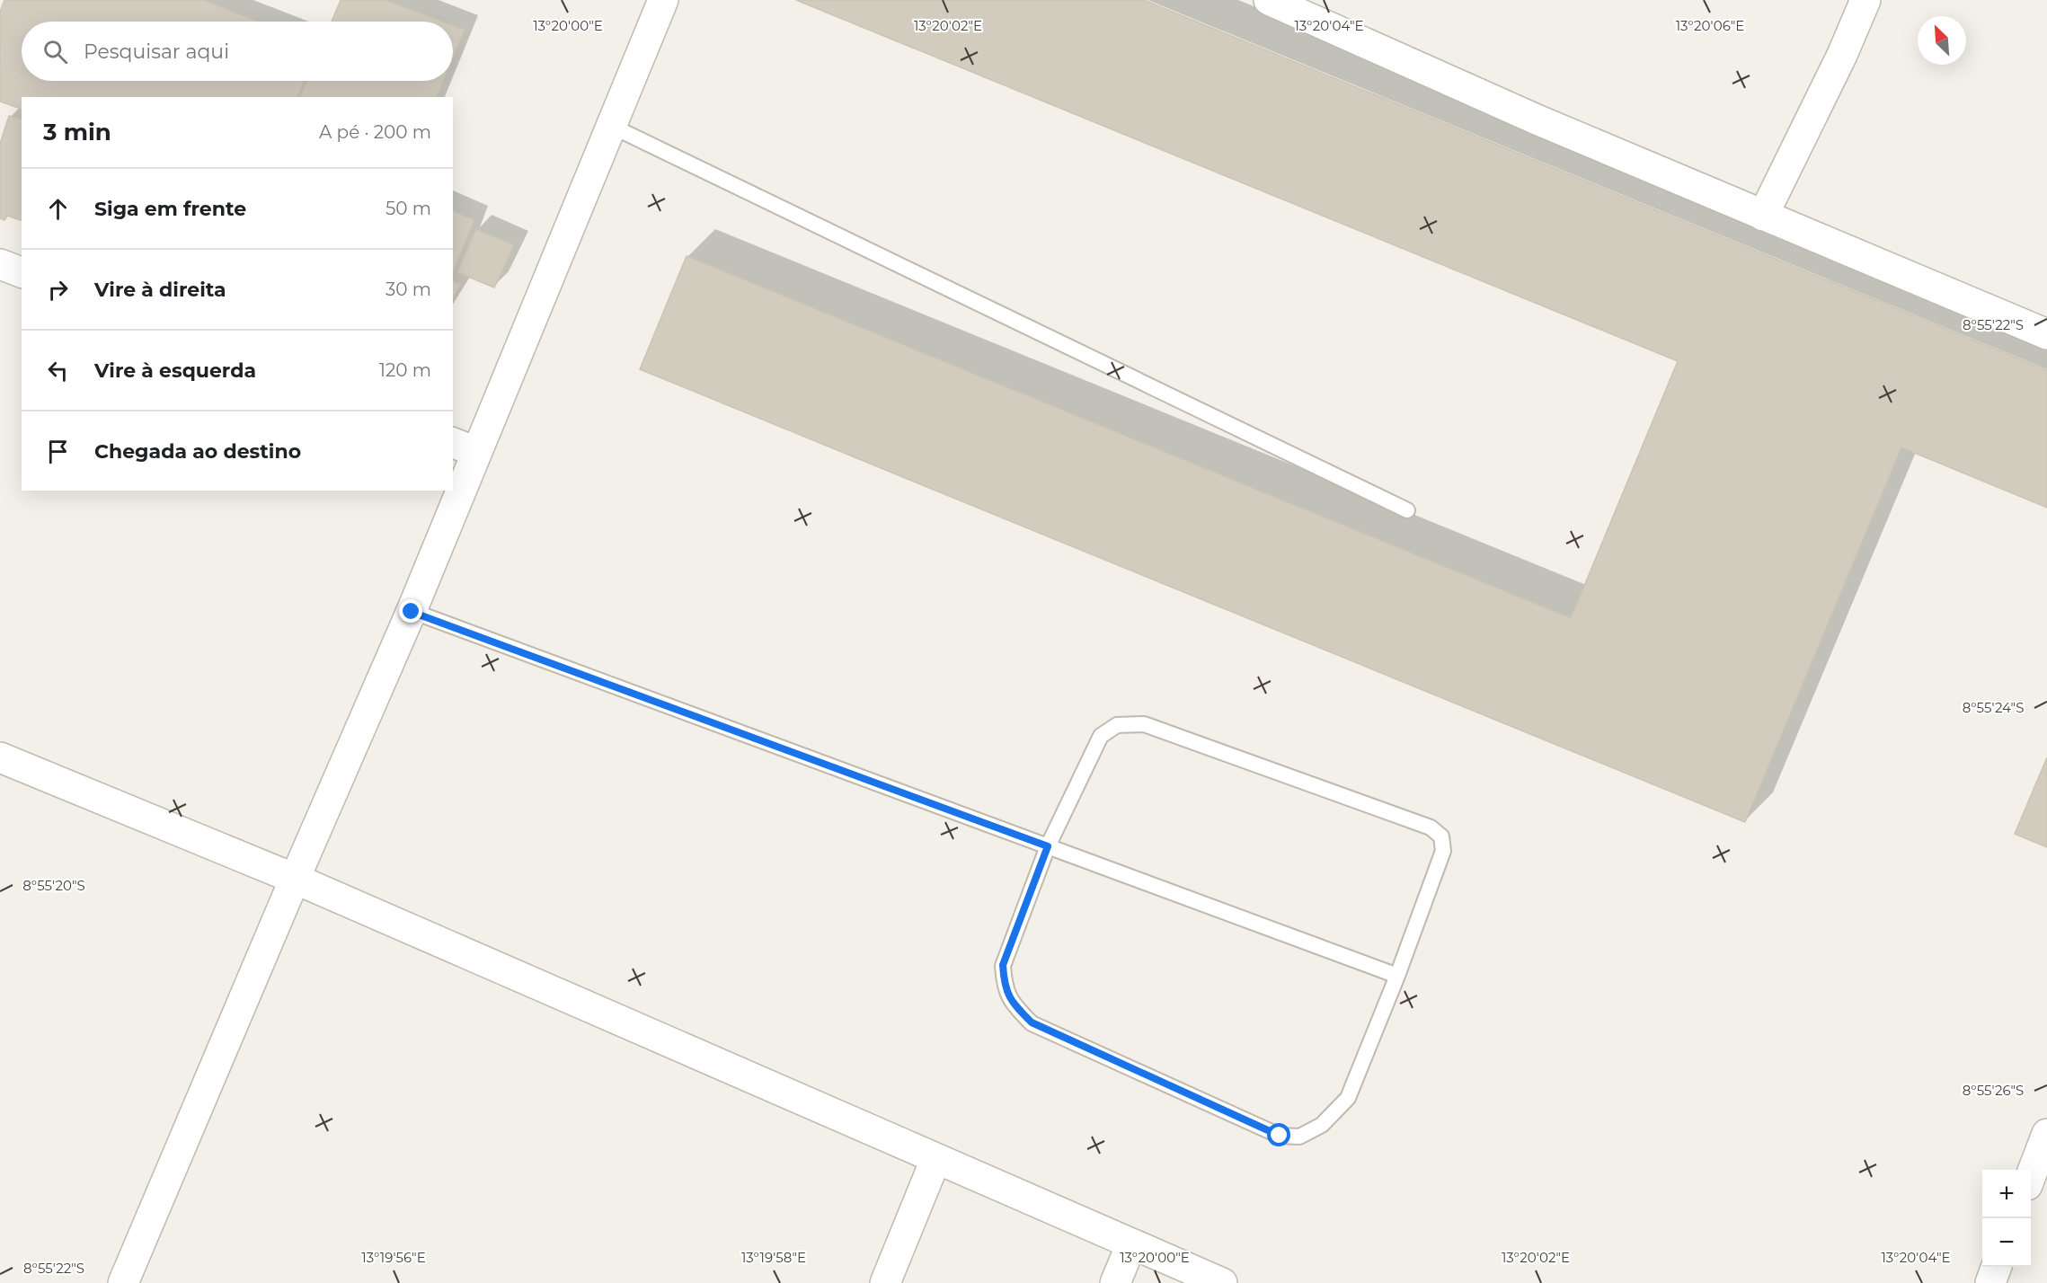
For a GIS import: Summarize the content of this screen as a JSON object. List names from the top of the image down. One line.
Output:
{"north":"top left","page":{"search":"Pesquisar aqui","heading":["3 min","A pé · 200 m"],"list":[["Siga em frente","50 m"],["Vire à direita","30 m"],["Vire à esquerda","120 m"],"Chegada ao destino"],"map_buttons":["+","−"]},"coordinates":["13°20'00\"E","13°20'02\"E","13°20'04\"E","13°20'06\"E","8°55'22\"S","8°55'24\"S","8°55'20\"S","8°55'26\"S","13°19'56\"E","13°19'58\"E"]}
